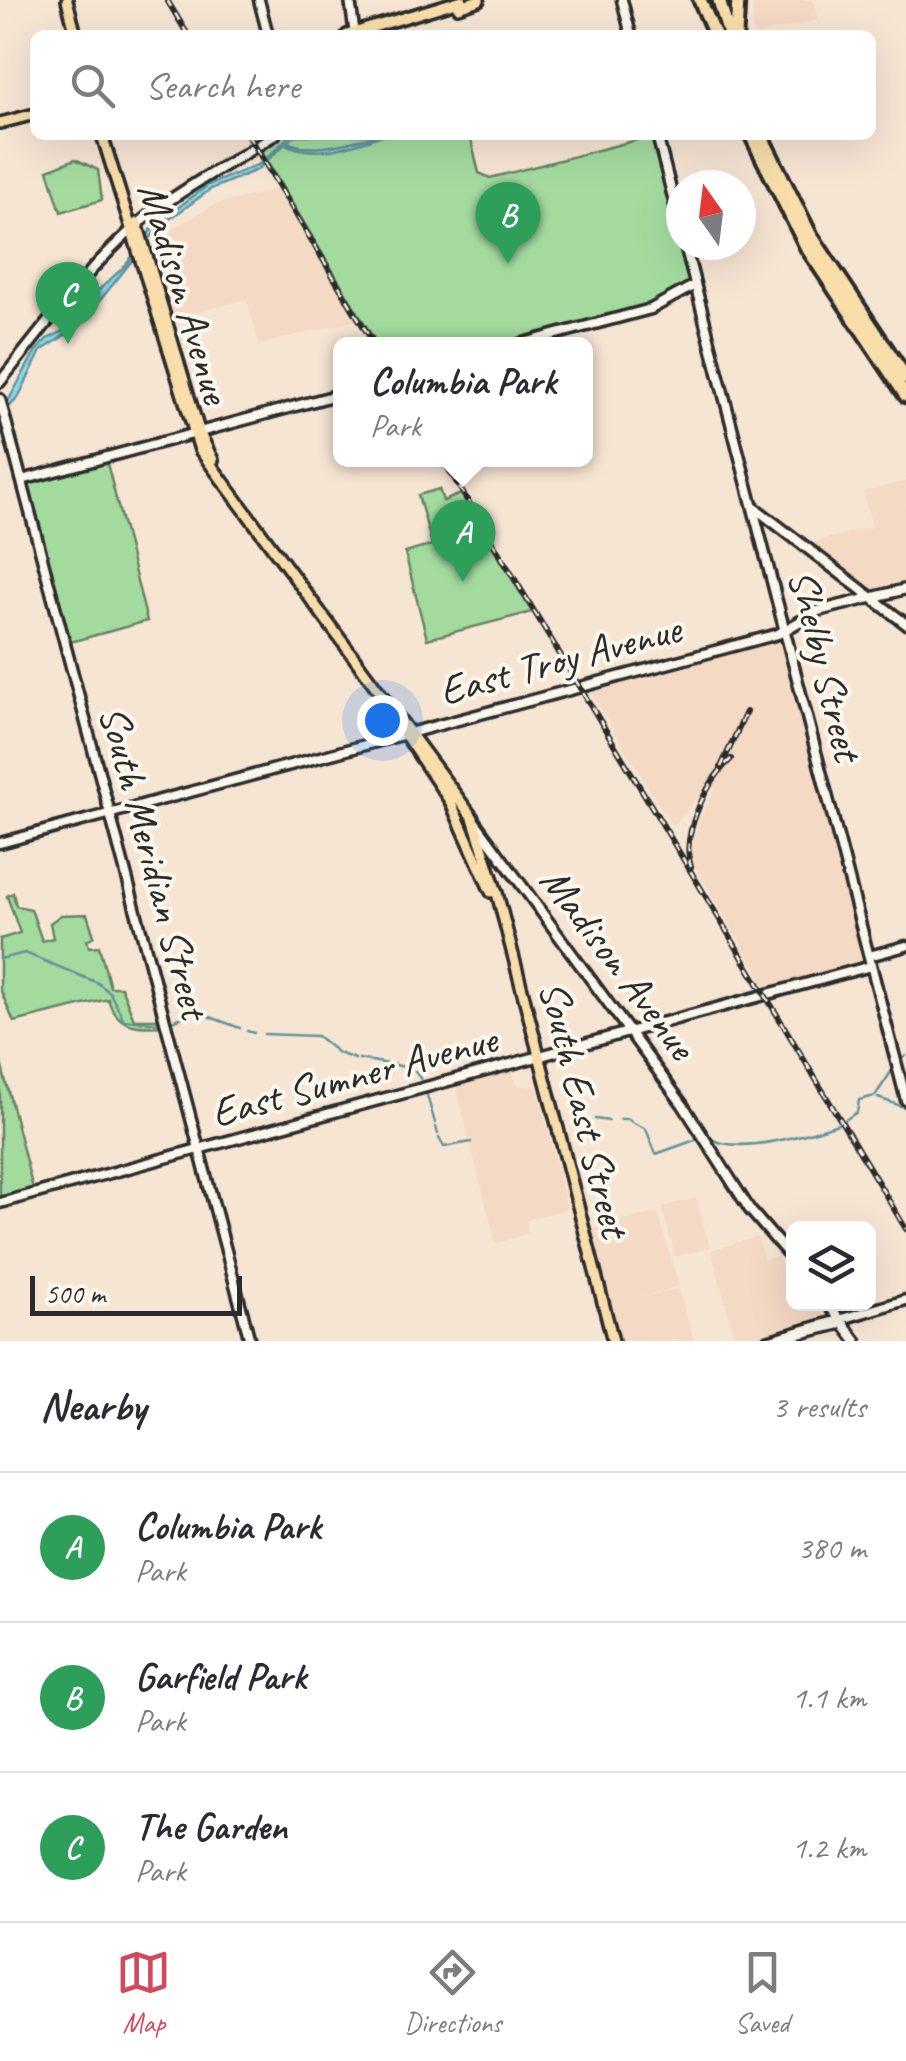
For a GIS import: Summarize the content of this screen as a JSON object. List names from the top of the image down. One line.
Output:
{"streets":{"main road":["Madison Avenue","East Troy Avenue","Shelby Street","South Meridian Street","East Sumner Avenue","South East Street"]},"crossings":[["Madison Avenue","East Troy Avenue"],["Madison Avenue","East Sumner Avenue"],["Madison Avenue","South East Street"],["East Troy Avenue","Shelby Street"],["East Troy Avenue","South Meridian Street"],["Shelby Street","East Sumner Avenue"],["South Meridian Street","East Sumner Avenue"],["East Sumner Avenue","South East Street"]],"scale_bar":"500 m","north":"top","page":{"search":"Search here","pins":["B","C","A"],"popup":["Columbia Park","Park"],"scale":"500 m","heading":["Nearby","3 results"],"list":[{"mark":"A","name":"Columbia Park","note":"Park","value":"380 m"},{"mark":"B","name":"Garfield Park","note":"Park","value":"1.1 km"},{"mark":"C","name":"The Garden","note":"Park","value":"1.2 km"}],"nav":["Map","Directions","Saved"]}}
